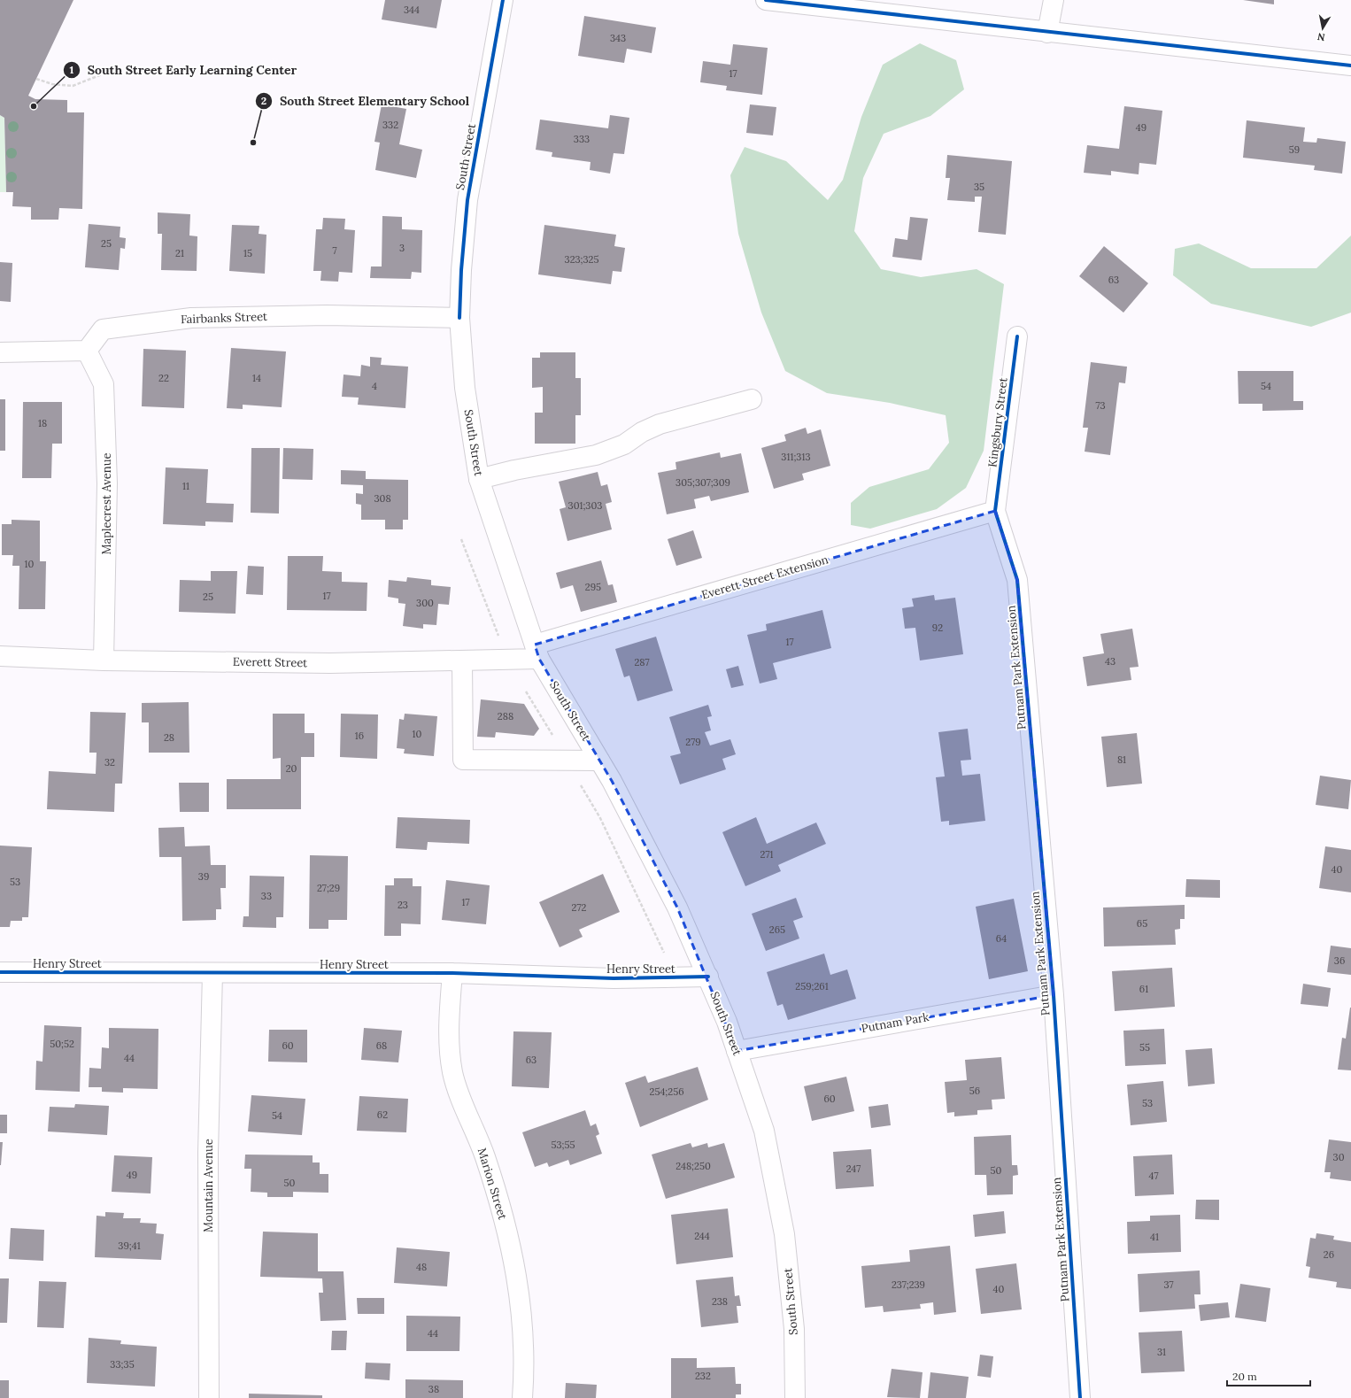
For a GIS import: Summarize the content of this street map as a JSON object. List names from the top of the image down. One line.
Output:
{"streets":{"street":["South Street","Fairbanks Street","Kingsbury Street","Maplecrest Avenue","Everett Street Extension","Everett Street","Putnam Park Extension","Henry Street","Putnam Park","Marion Street","Mountain Avenue"]},"crossings":[["South Street","Fairbanks Street"],["South Street","Everett Street Extension"],["South Street","Everett Street"],["South Street","Henry Street"],["South Street","Putnam Park"],["Fairbanks Street","Maplecrest Avenue"],["Kingsbury Street","Everett Street Extension"],["Kingsbury Street","Putnam Park Extension"],["Maplecrest Avenue","Everett Street"],["Everett Street Extension","Everett Street"],["Everett Street Extension","Putnam Park Extension"],["Putnam Park Extension","Putnam Park"],["Henry Street","Marion Street"],["Henry Street","Mountain Avenue"]],"places":["South Street Early Learning Center","South Street Elementary School"],"house_numbers":["344","343","17","332","49","333","59","35","25","3","7","21","15","323;325","63","22","14","4","54","73","18","311;313","305;307;309","11","308","301;303","10","295","17","25","300","92","17","43","287","288","10","16","28","279","81","32","20","271","40","39","53","27;29","33","17","23","272","65","265","64","36","259;261","61","50;52","60","68","55","44","63","56","254;256","60","53","62","54","53;55","30","248;250","247","50","49","47","50","244","41","39;41","26","48","237;239","37","40","238","44","31","33;35","232","38"],"scale_bar":"20 m","north":"bottom"}
